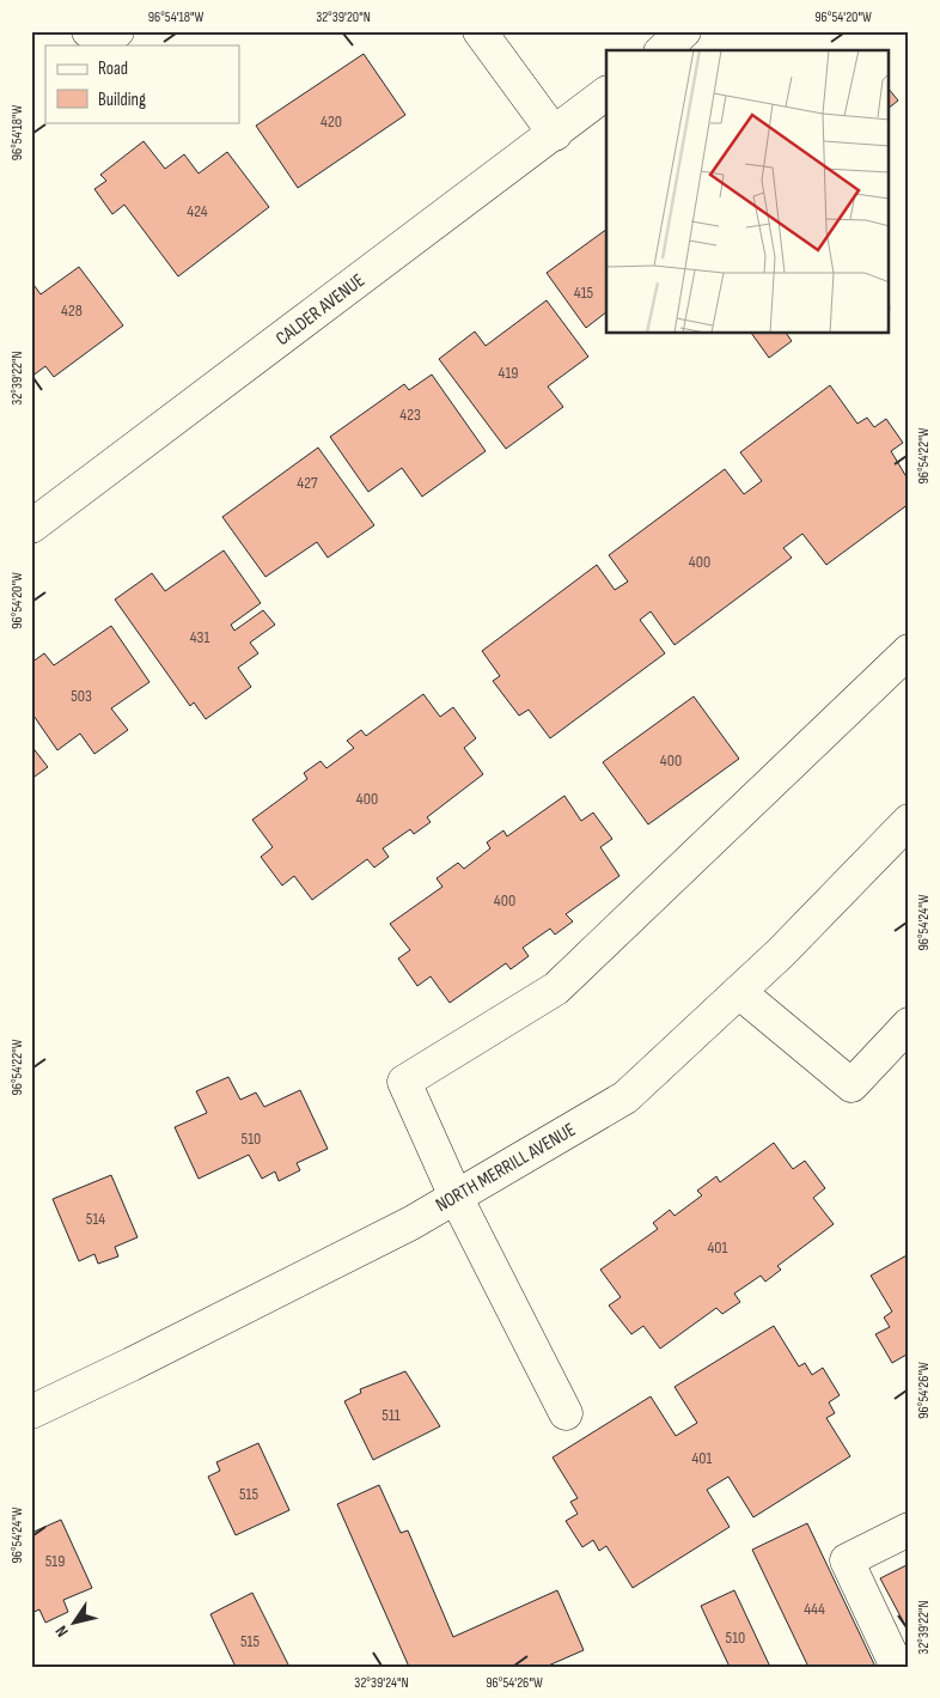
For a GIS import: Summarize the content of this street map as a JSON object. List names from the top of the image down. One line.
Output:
{"streets":{"street":["CALDER AVENUE","NORTH MERRILL AVENUE"]},"house_numbers":["420","424","415","428","419","423","427","400","431","503","400","400","400","510","514","401","511","401","515","519","444","510","515"],"legend":["Road","Building"],"north":"bottom left","coordinates":["96°54'18\"W","32°39'20\"N","96°54'20\"W","32°39'22\"N","96°54'22\"W","96°54'24\"W","96°54'26\"W","32°39'24\"N"]}
